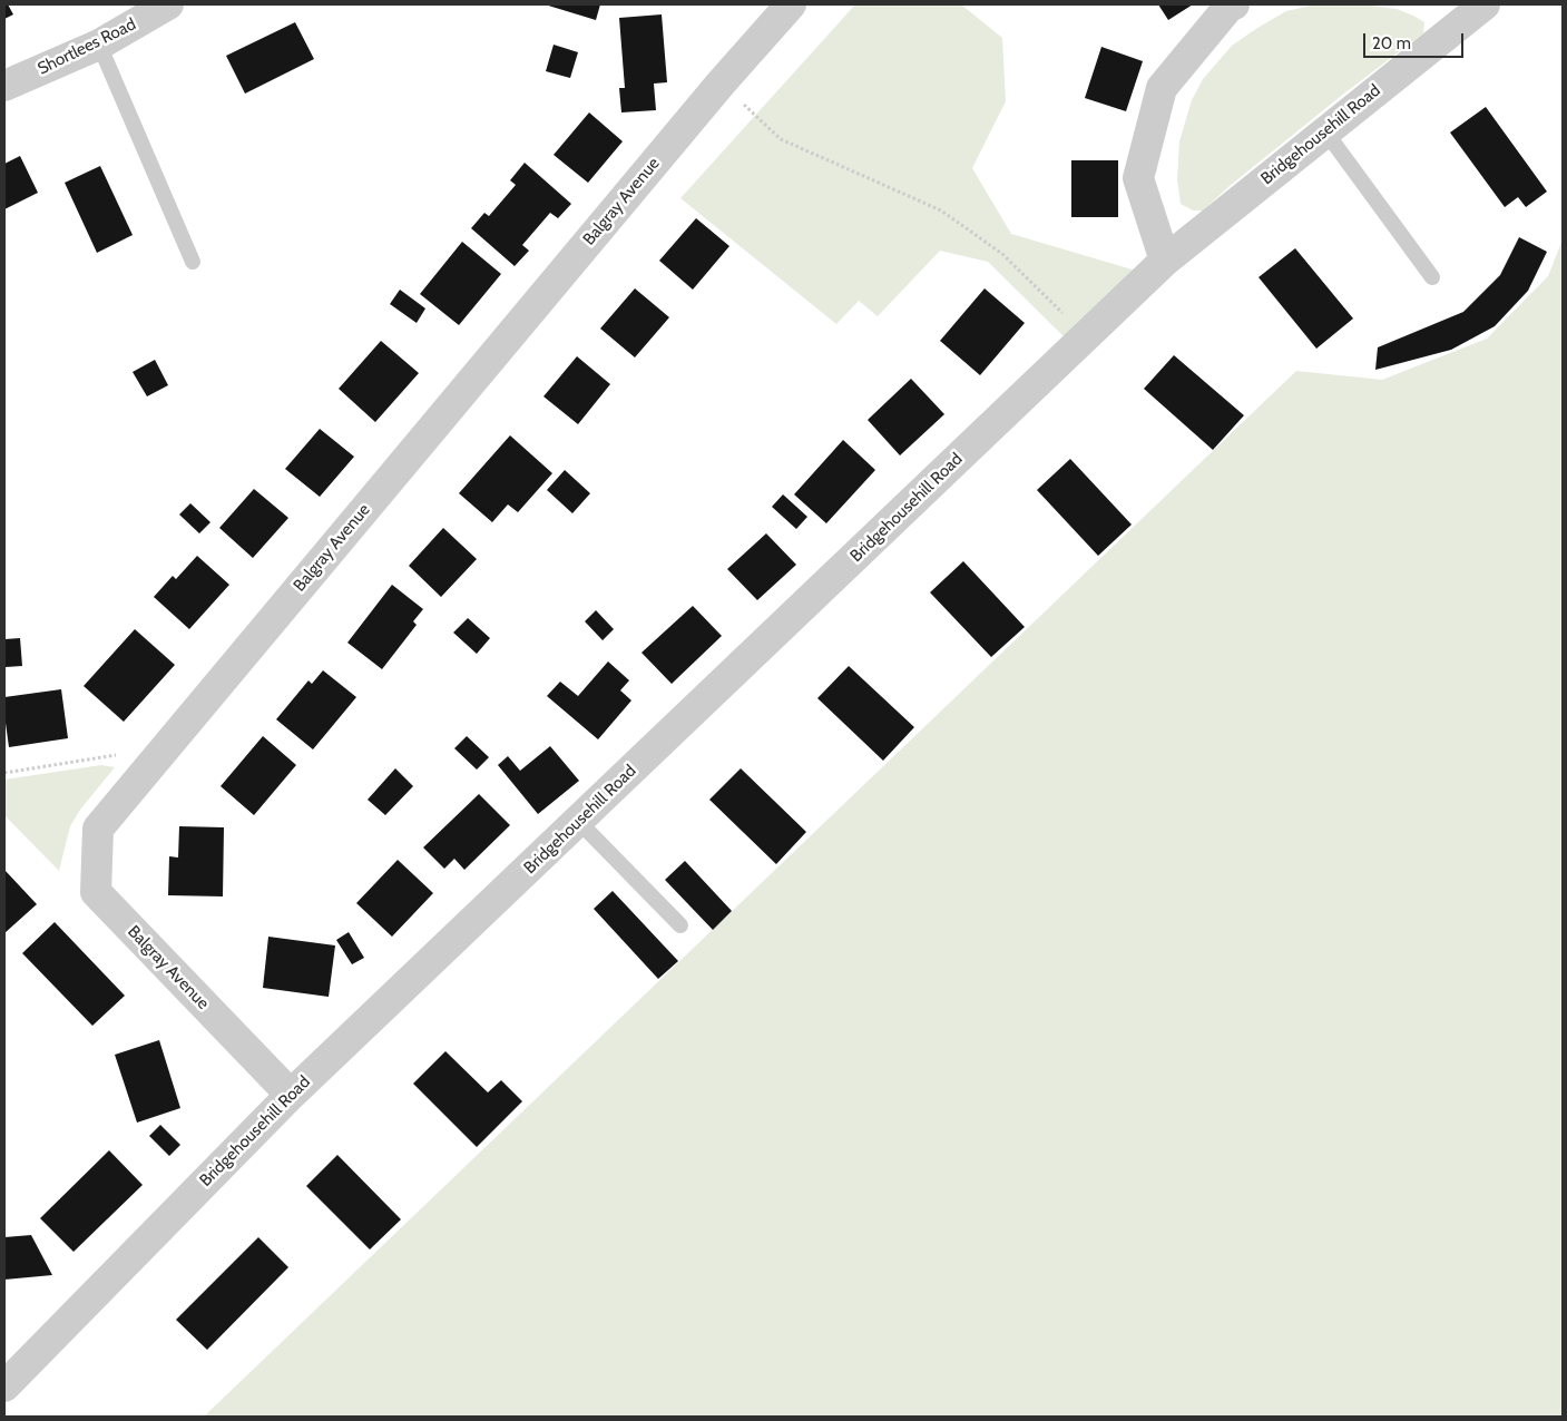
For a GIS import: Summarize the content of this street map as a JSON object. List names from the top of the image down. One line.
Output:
{"streets":{"street":["Shortlees Road","Bridgehousehill Road","Balgray Avenue"]},"crossings":[["Bridgehousehill Road","Balgray Avenue"]],"scale_bar":"20 m"}
